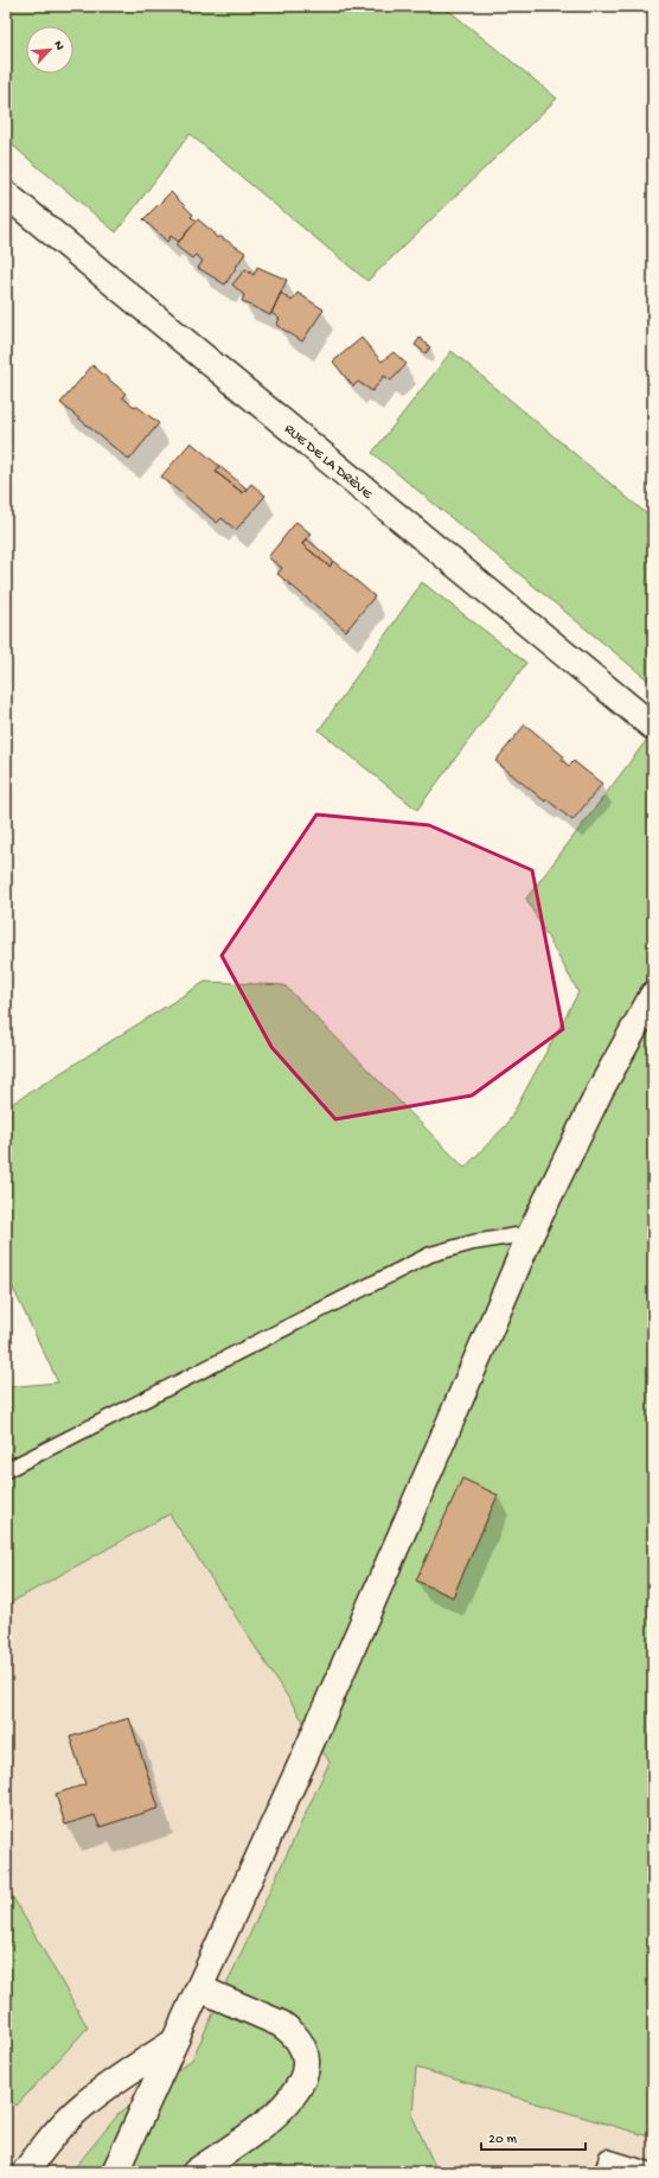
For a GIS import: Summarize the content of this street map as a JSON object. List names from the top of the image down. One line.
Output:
{"streets":{"street":["RUE DE LA DRÈVE"]},"scale_bar":"20 m","north":"top right"}
